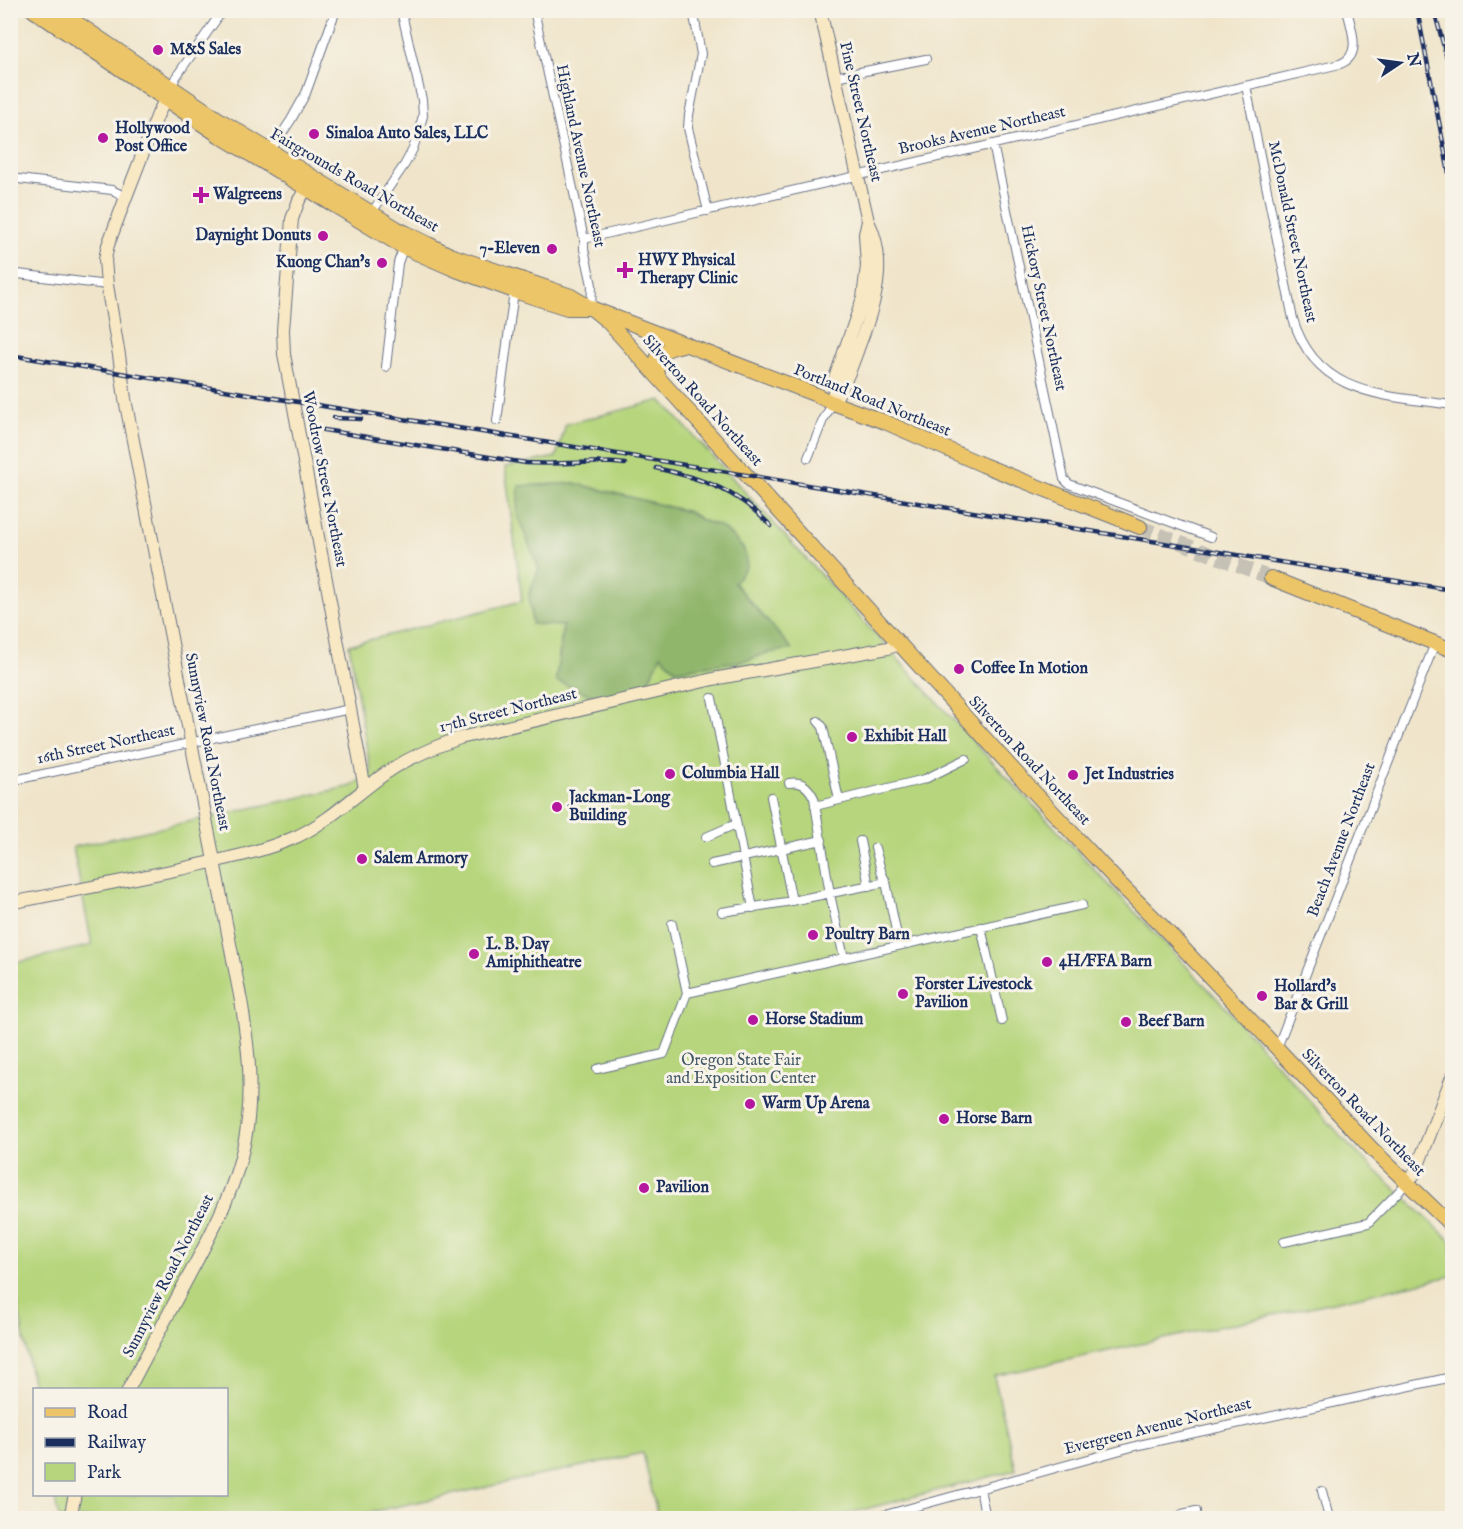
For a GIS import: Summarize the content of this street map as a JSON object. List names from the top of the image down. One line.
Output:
{"streets":{"main road":["Pine Street Northeast","Fairgrounds Road Northeast","Silverton Road Northeast","Portland Road Northeast","Woodrow Street Northeast","17th Street Northeast","Sunnyview Road Northeast"],"street":["Brooks Avenue Northeast","Highland Avenue Northeast","McDonald Street Northeast","Hickory Street Northeast","16th Street Northeast","Beach Avenue Northeast","Evergreen Avenue Northeast"]},"crossings":[["Pine Street Northeast","Brooks Avenue Northeast"],["Pine Street Northeast","Portland Road Northeast"],["Brooks Avenue Northeast","Highland Avenue Northeast"],["Brooks Avenue Northeast","McDonald Street Northeast"],["Brooks Avenue Northeast","Hickory Street Northeast"],["Highland Avenue Northeast","Fairgrounds Road Northeast"],["Highland Avenue Northeast","Silverton Road Northeast"],["Highland Avenue Northeast","Portland Road Northeast"],["Fairgrounds Road Northeast","Silverton Road Northeast"],["Fairgrounds Road Northeast","Portland Road Northeast"],["Fairgrounds Road Northeast","Woodrow Street Northeast"],["Fairgrounds Road Northeast","Sunnyview Road Northeast"],["Silverton Road Northeast","Portland Road Northeast"],["Silverton Road Northeast","17th Street Northeast"],["Silverton Road Northeast","Beach Avenue Northeast"],["Woodrow Street Northeast","17th Street Northeast"],["Woodrow Street Northeast","16th Street Northeast"],["17th Street Northeast","Sunnyview Road Northeast"],["Sunnyview Road Northeast","16th Street Northeast"]],"parks":["Oregon State Fair and Exposition Center"],"places":{"other":["M&S Sales","Sinaloa Auto Sales, LLC","Hollywood Post Office","Daynight Donuts","7-Eleven","Kuong Chan's","Coffee In Motion","Exhibit Hall","Columbia Hall","Jet Industries","Jackman-Long Building","Salem Armory","Poultry Barn","L. B. Day Amiphitheatre","4H/FFA Barn","Forster Livestock Pavilion","Hollard's Bar & Grill","Horse Stadium","Beef Barn","Warm Up Arena","Horse Barn","Pavilion"],"health":["Walgreens","HWY Physical Therapy Clinic"]},"legend":["Road","Railway","Park"],"north":"right"}
